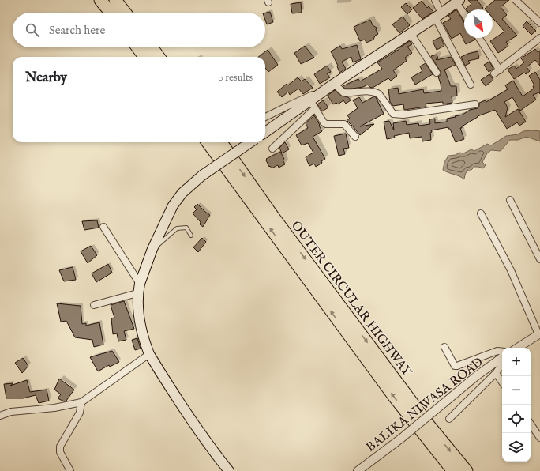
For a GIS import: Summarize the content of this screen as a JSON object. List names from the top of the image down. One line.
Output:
{"streets":{"highway":["OUTER CIRCULAR HIGHWAY"],"street":["BALIKA NIWASA ROAD"]},"north":"bottom right","page":{"search":"Search here","heading":["Nearby","0 results"],"map_buttons":["+","−"]}}
